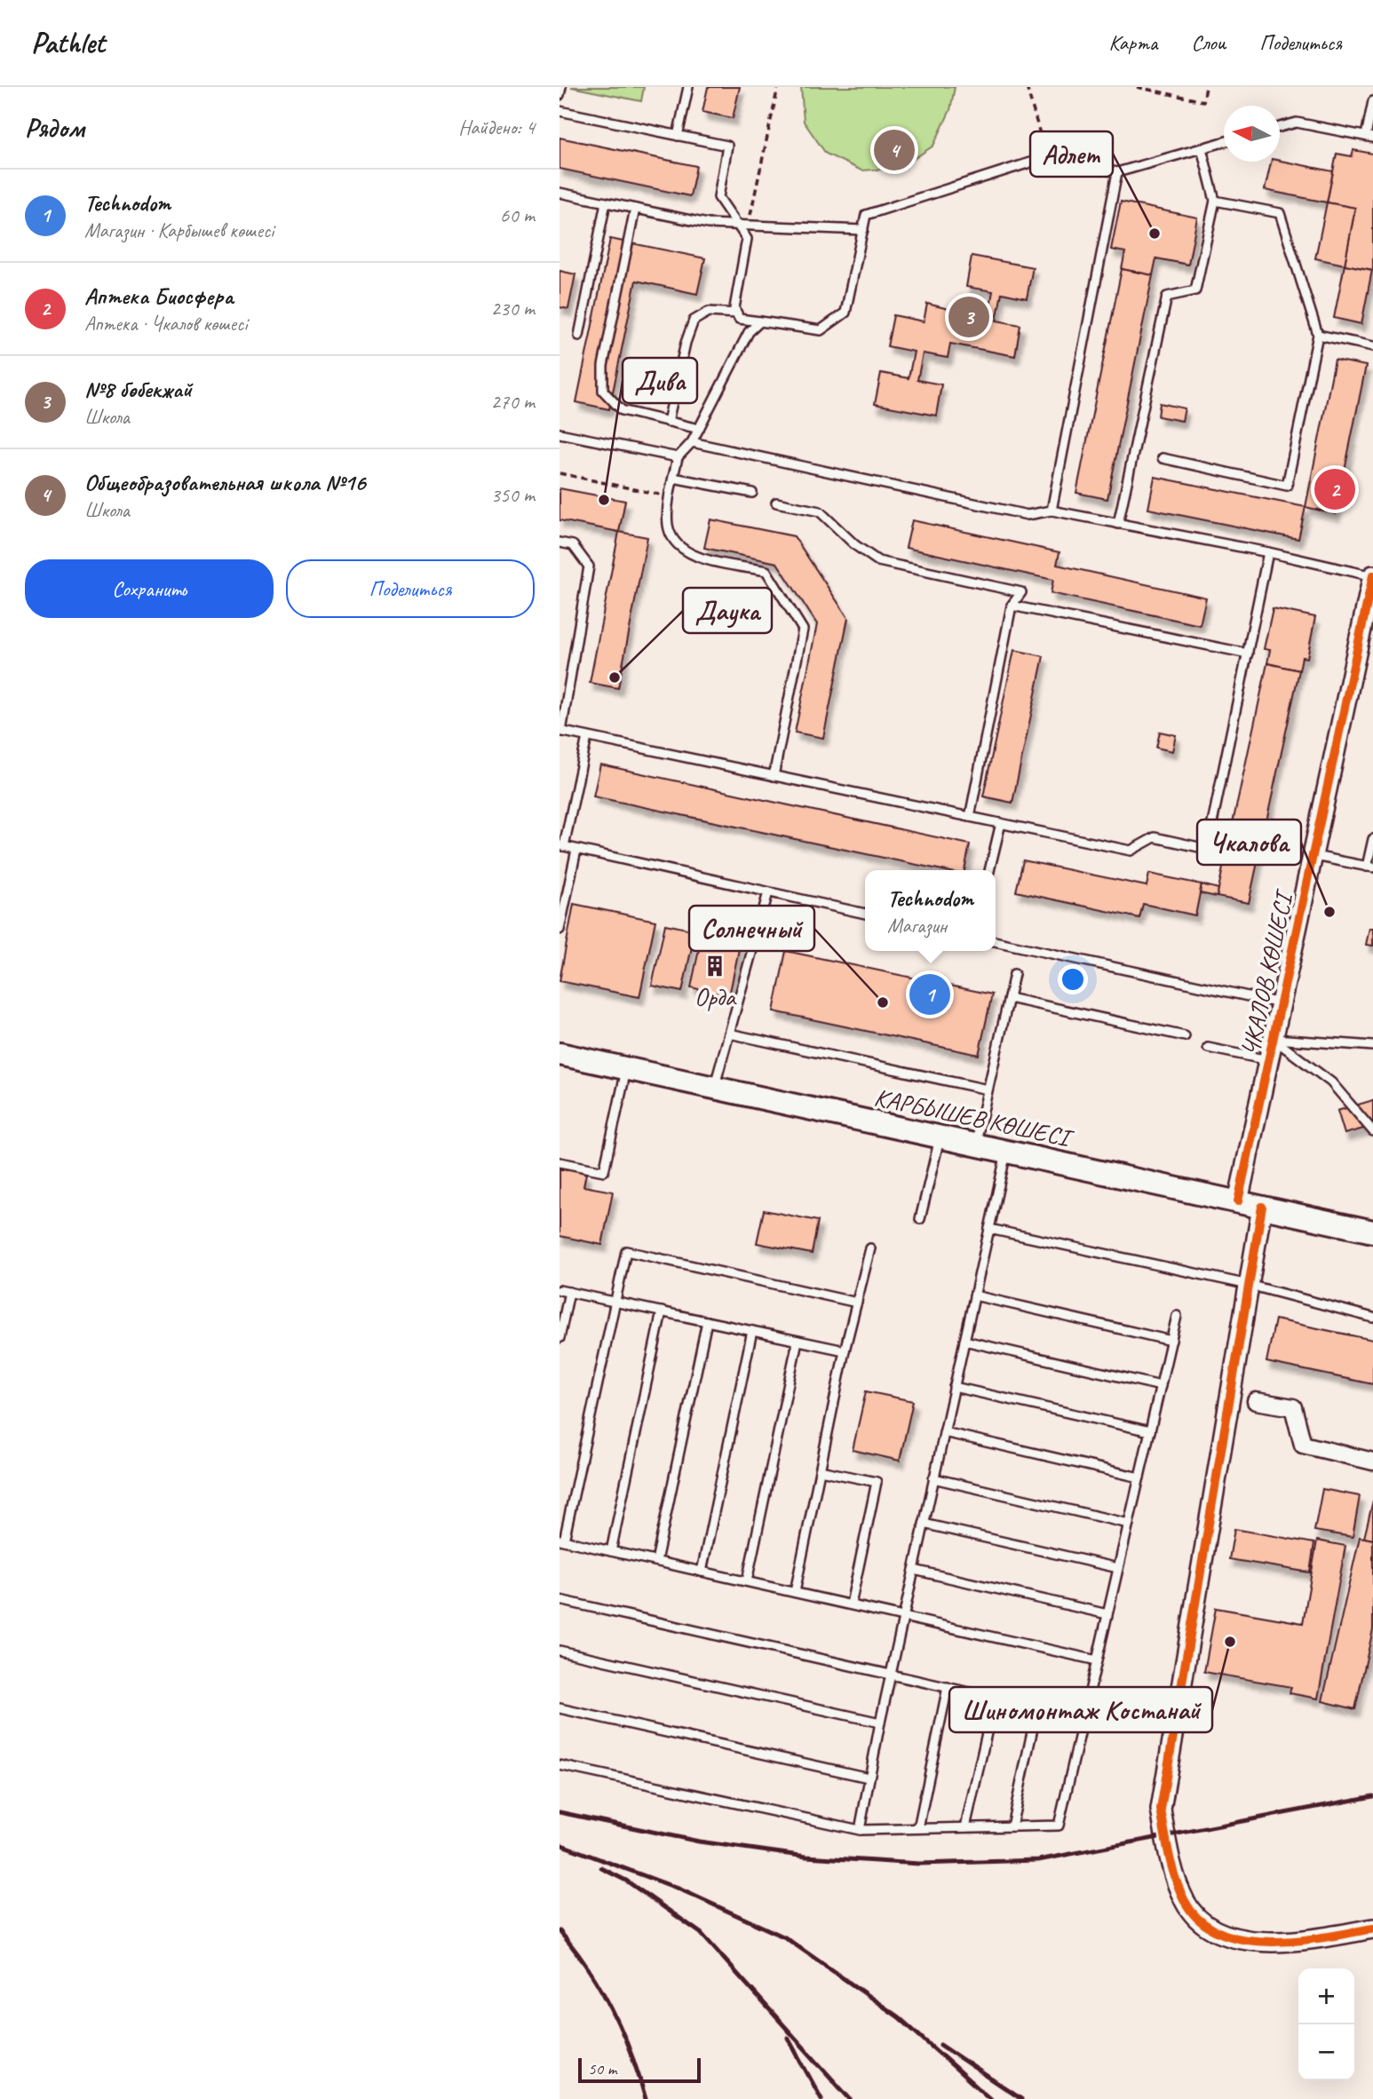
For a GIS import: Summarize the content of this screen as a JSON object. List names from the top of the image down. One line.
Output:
{"streets":{"main road":["КАРБЫШЕВ КӨШЕСІ"],"street":["ЧКАЛОВ КӨШЕСІ"]},"crossings":[["ЧКАЛОВ КӨШЕСІ","КАРБЫШЕВ КӨШЕСІ"]],"places":{"other":["Адлет","Дива","Даука","Чкалова","Солнечный","Шиномонтаж Костанай"],"building":["Орда"]},"scale_bar":"50 m","north":"left","page":{"header":"Pathlet","nav":["Карта","Слои","Поделиться"],"heading":["Рядом","Найдено: 4"],"pins":["4","3","2","1"],"list":[{"mark":"1","name":"Technodom","note":"Магазин · Карбышев көшесі","value":"60 m"},{"mark":"2","name":"Аптека Биосфера","note":"Аптека · Чкалов көшесі","value":"230 m"},{"mark":"3","name":"№8 бөбекжай","note":"Школа","value":"270 m"},{"mark":"4","name":"Общеобразовательная школа №16","note":"Школа","value":"350 m"}],"buttons":["Сохранить","Поделиться"],"popup":["Technodom","Магазин"],"map_buttons":["+","−"],"scale":"50 m"}}
